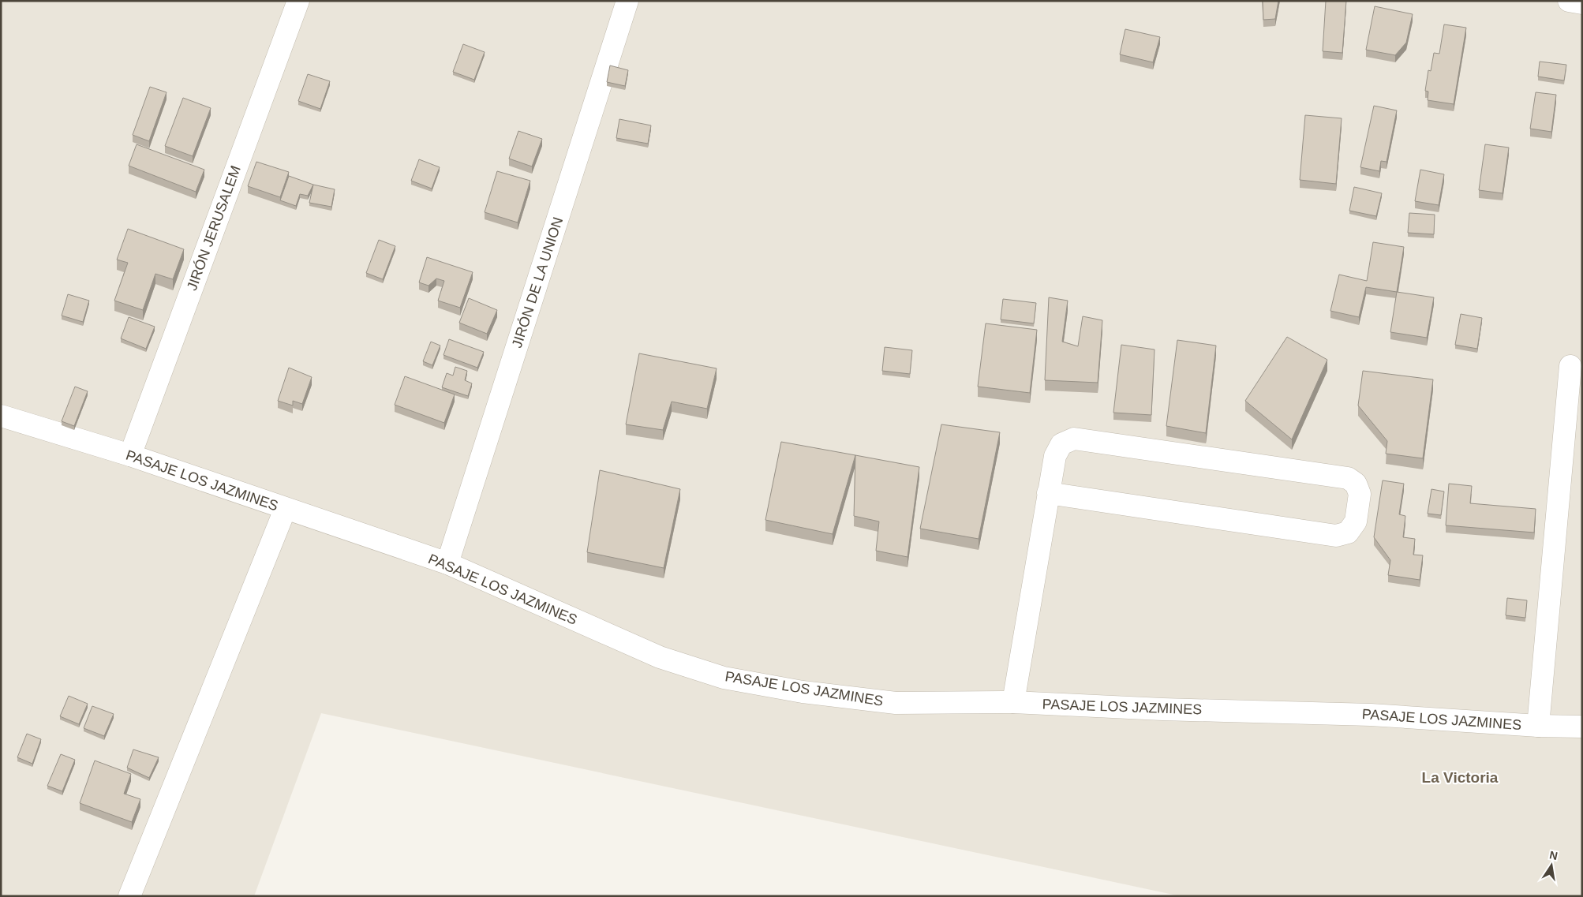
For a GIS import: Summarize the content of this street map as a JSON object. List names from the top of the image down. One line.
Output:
{"streets":{"street":["JIRÓN JERUSALEM","JIRÓN DE LA UNION","PASAJE LOS JAZMINES"]},"crossings":[["JIRÓN JERUSALEM","PASAJE LOS JAZMINES"],["JIRÓN DE LA UNION","PASAJE LOS JAZMINES"]],"districts":["La Victoria"],"north":"top"}
